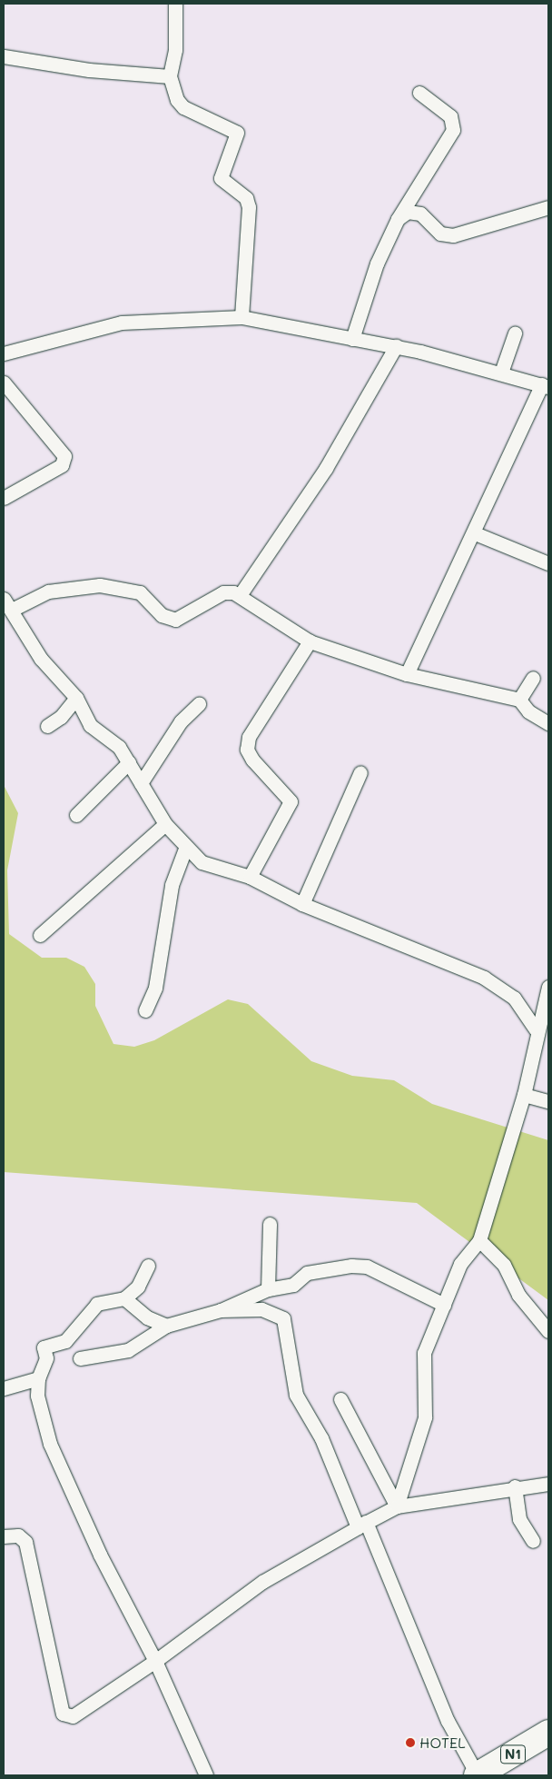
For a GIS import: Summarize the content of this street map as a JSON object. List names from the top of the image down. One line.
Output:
{"streets":{"highway":["N1"]},"places":["HOTEL"]}
